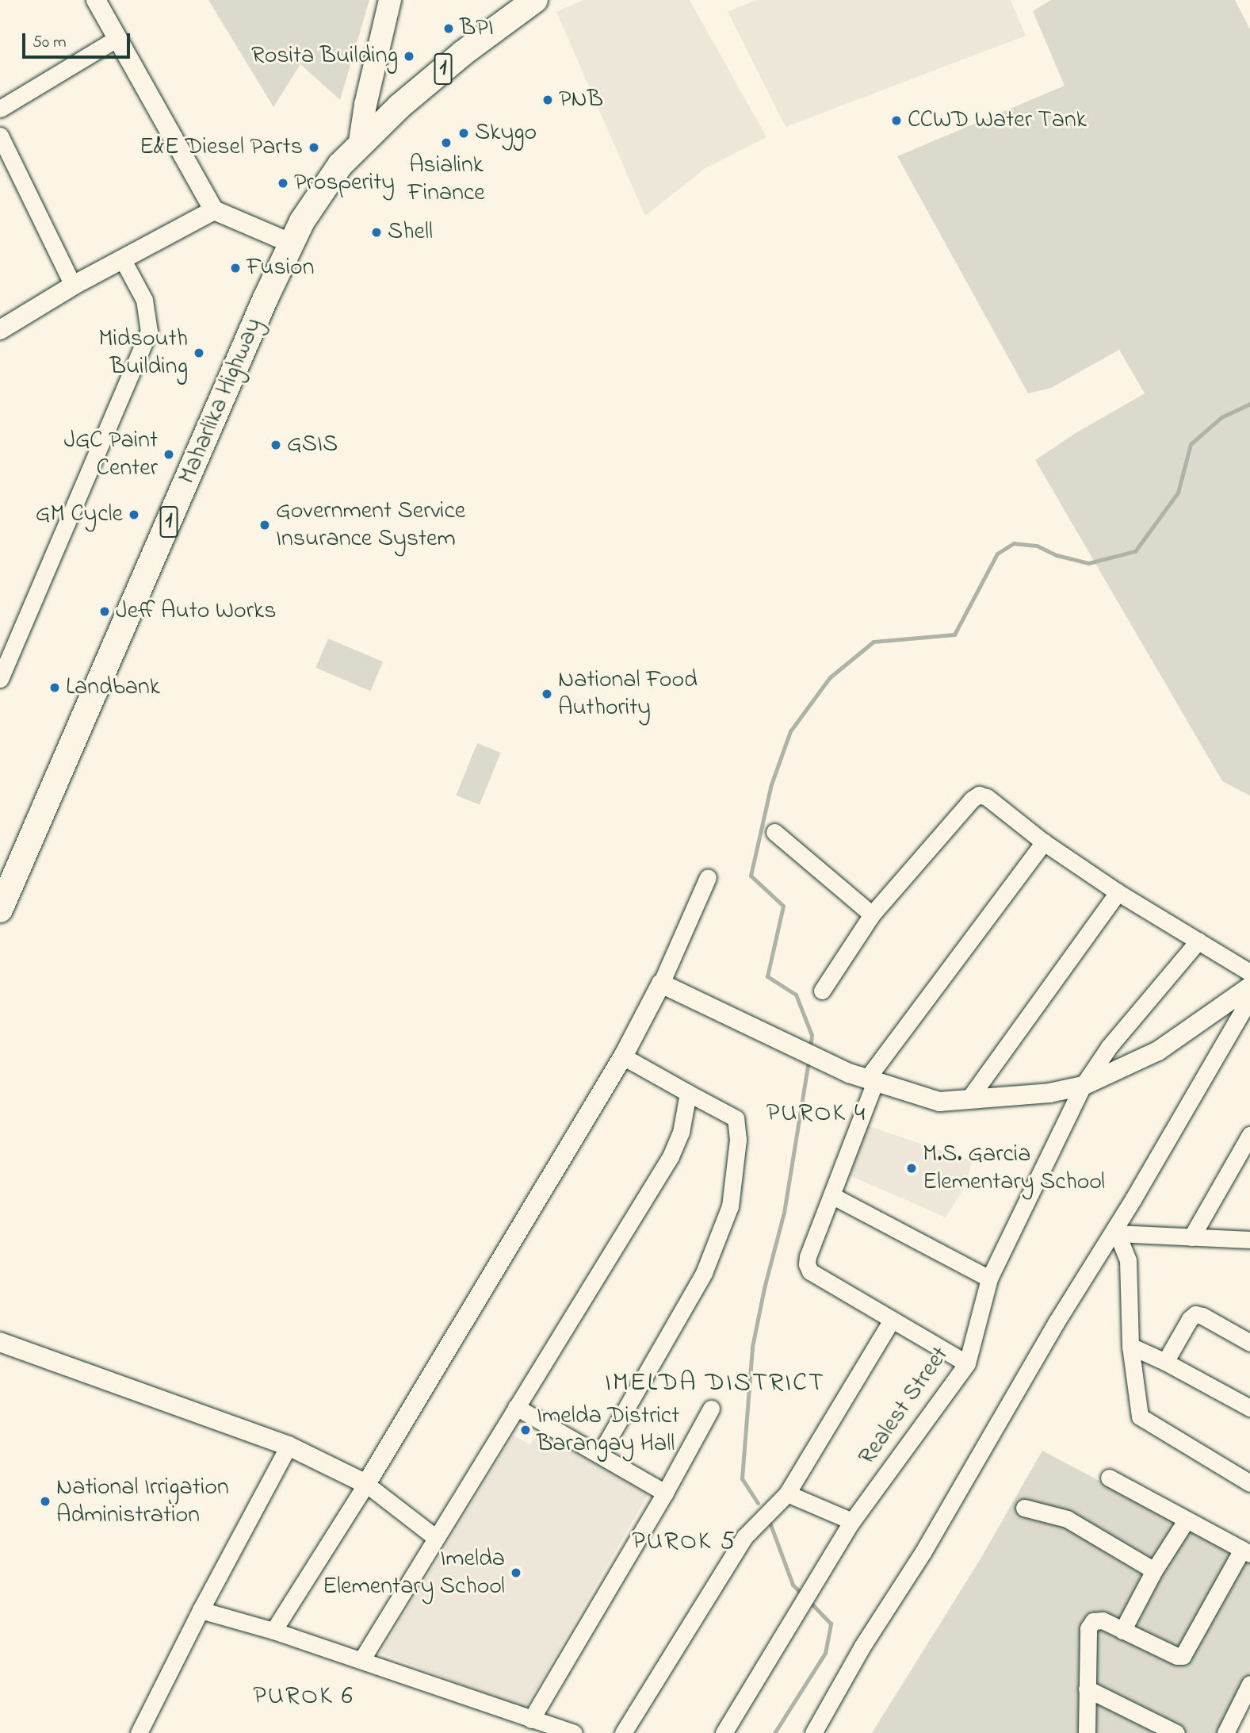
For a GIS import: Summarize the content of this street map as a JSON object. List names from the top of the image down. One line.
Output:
{"streets":{"main road":["1","Maharlika Highway"],"street":["Realest Street"]},"districts":["PUROK 4","IMELDA DISTRICT","PUROK 5","PUROK 6"],"places":["BPI","Rosita Building","PNB","CCWD Water Tank","Skygo","Asialink Finance","E&E Diesel Parts","Prosperity","Shell","Fusion","Midsouth Building","GSIS","JGC Paint Center","GM Cycle","Government Service Insurance System","Jeff Auto Works","Landbank","National Food Authority","M.S. Garcia Elementary School","Imelda District Barangay Hall","National Irrigation Administration","Imelda Elementary School"],"scale_bar":"50 m"}
